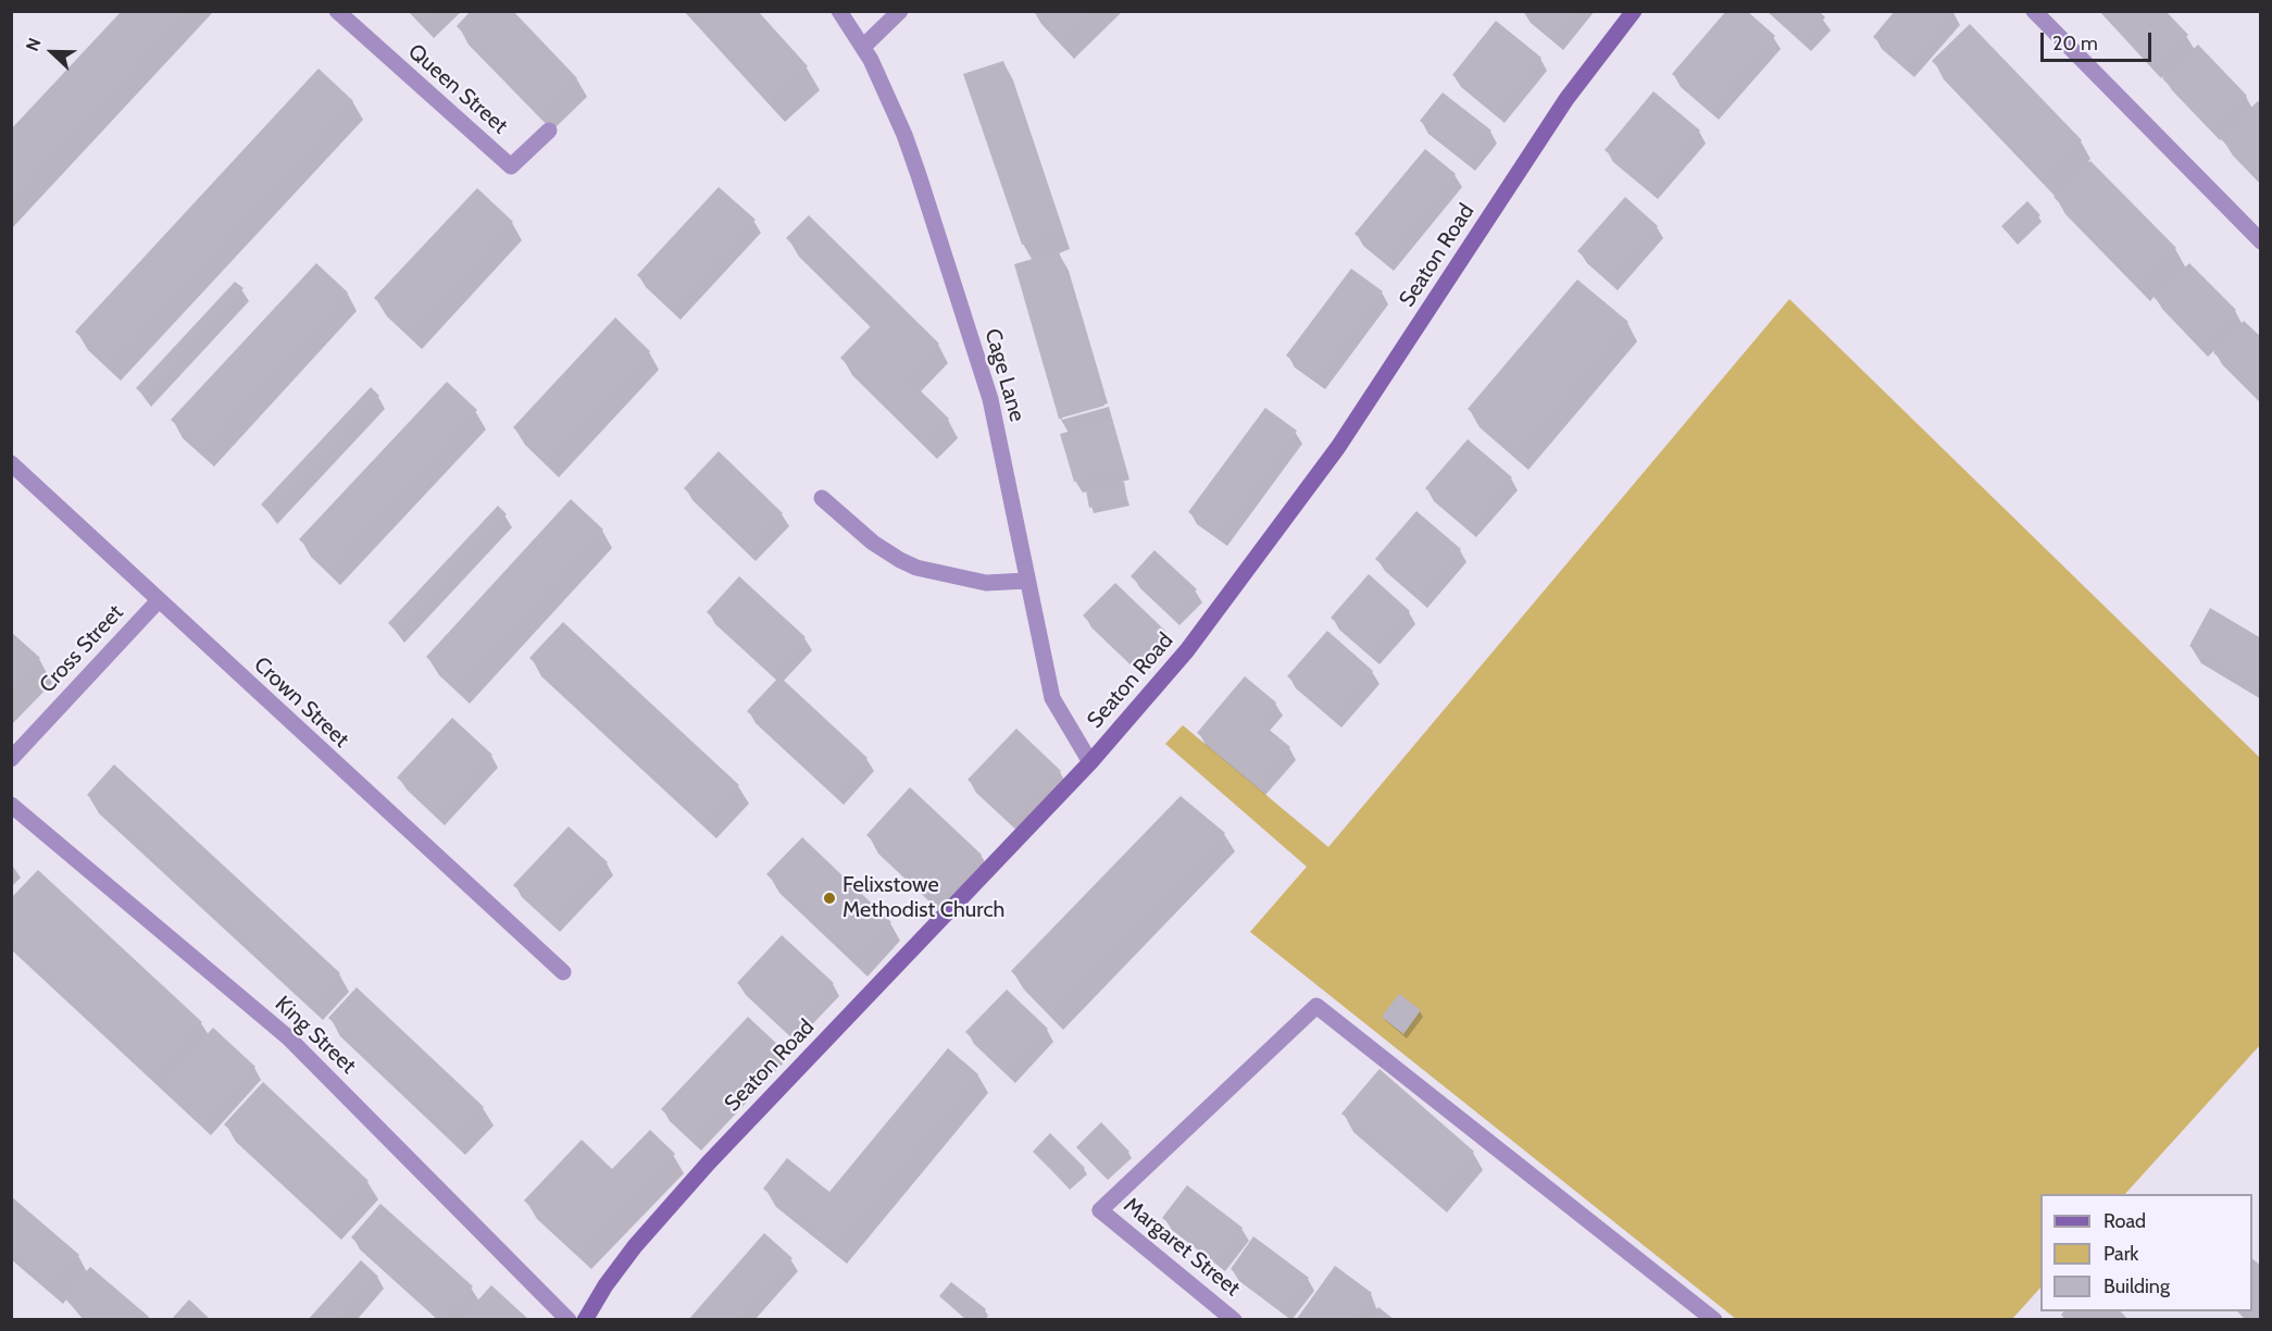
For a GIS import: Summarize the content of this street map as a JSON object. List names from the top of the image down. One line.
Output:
{"streets":{"street":["Queen Street","Seaton Road","Cage Lane","Cross Street","Crown Street","King Street","Margaret Street"]},"crossings":[["Seaton Road","Cage Lane"],["Cross Street","Crown Street"]],"places":["Felixstowe Methodist Church"],"legend":["Road","Park","Building"],"scale_bar":"20 m","north":"left"}
